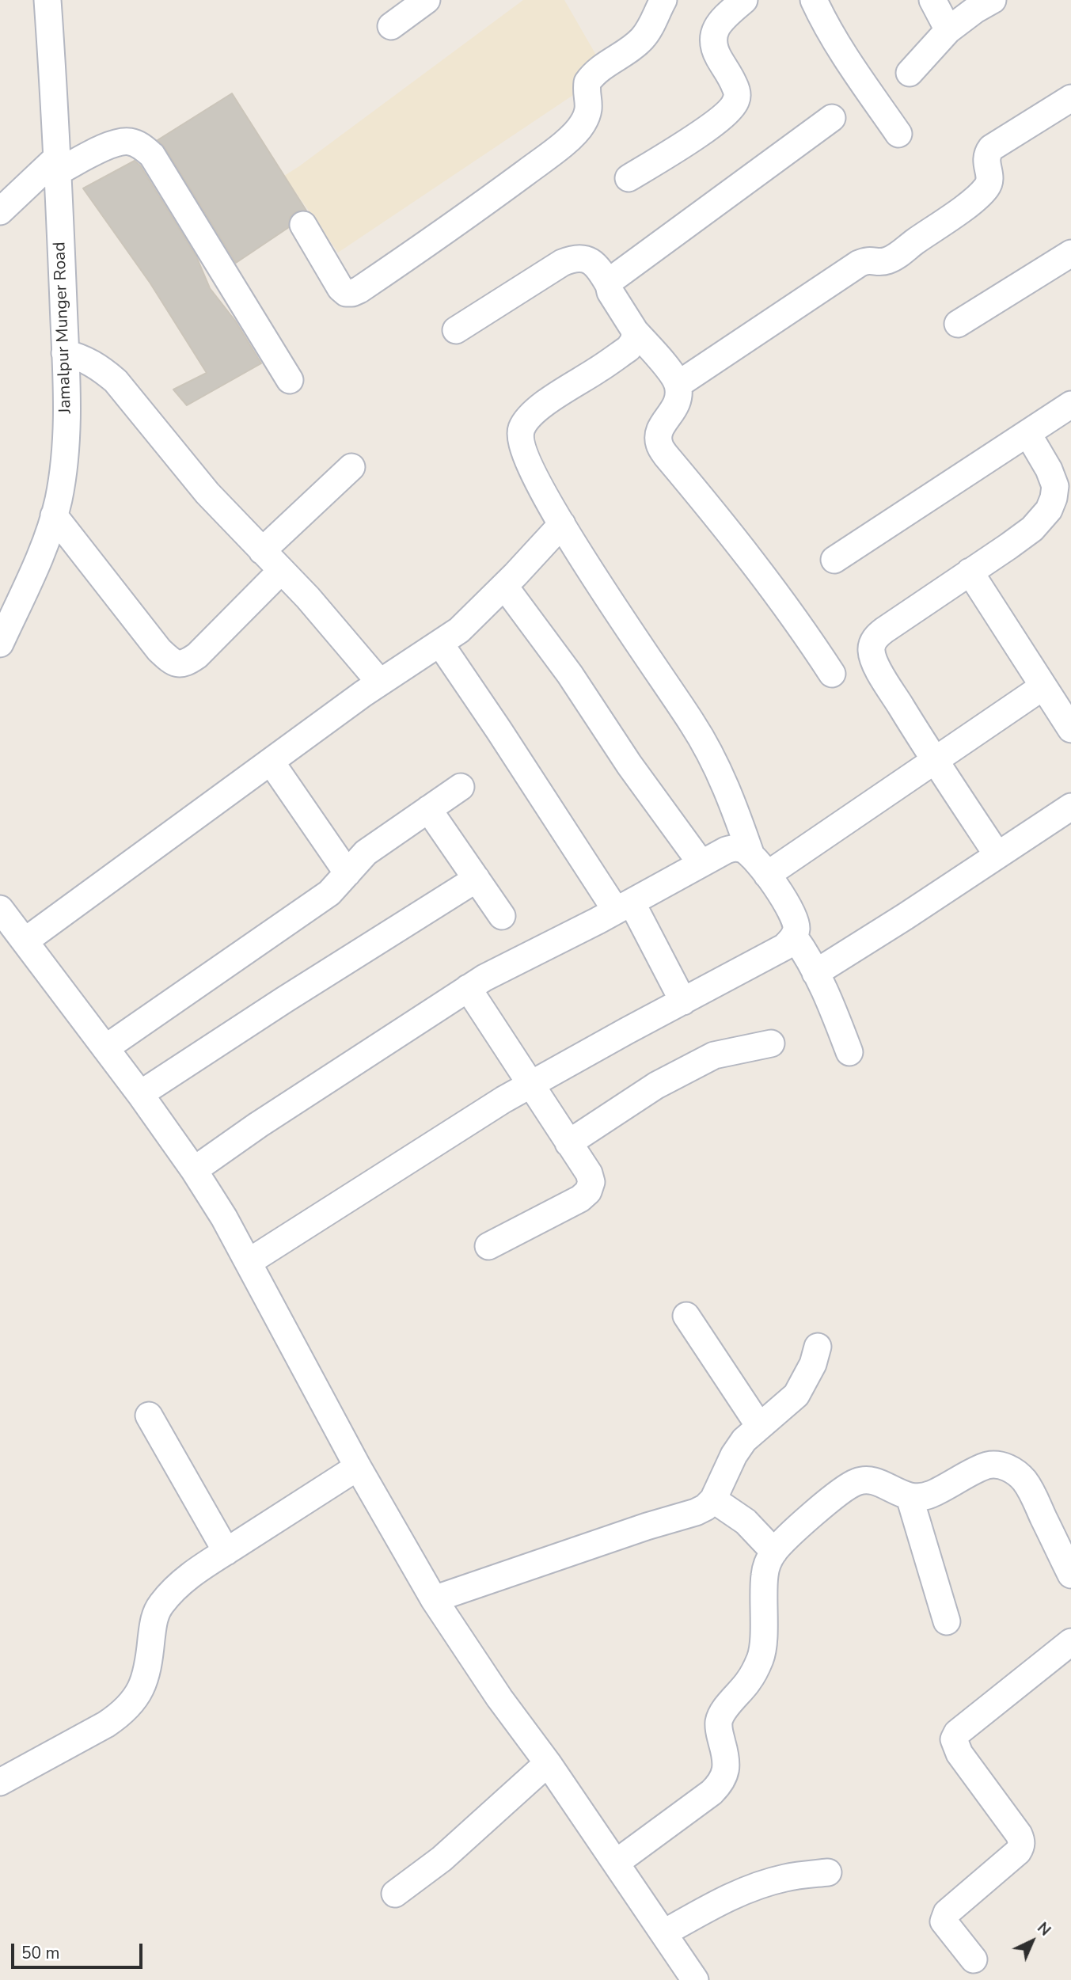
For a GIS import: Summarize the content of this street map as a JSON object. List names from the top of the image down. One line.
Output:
{"streets":{"street":["Jamalpur Munger Road"]},"scale_bar":"50 m","north":"top right"}
